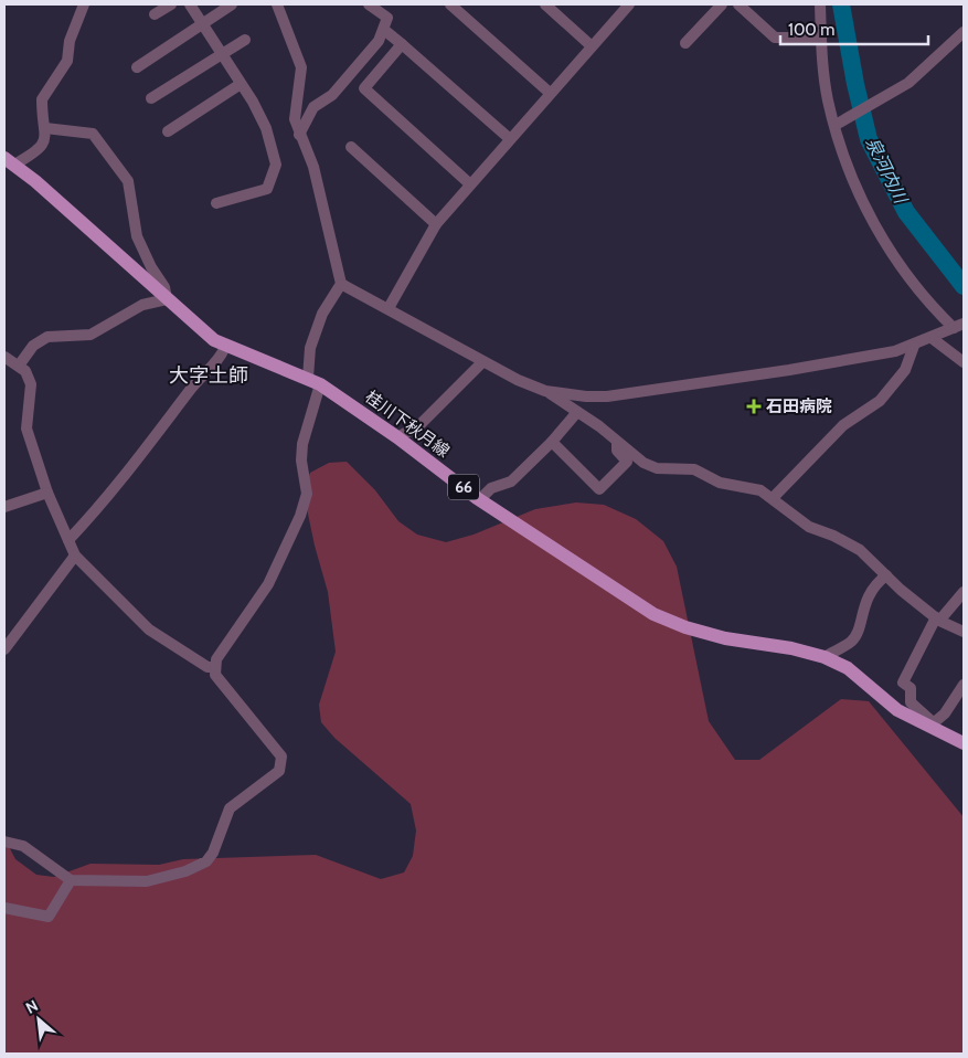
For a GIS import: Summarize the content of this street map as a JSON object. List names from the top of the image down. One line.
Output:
{"streets":{"main road":["桂川下秋月線","66"]},"districts":["大字土師"],"water":["泉河内川"],"places":{"health":["石田病院"]},"scale_bar":"100 m","north":"top left"}
